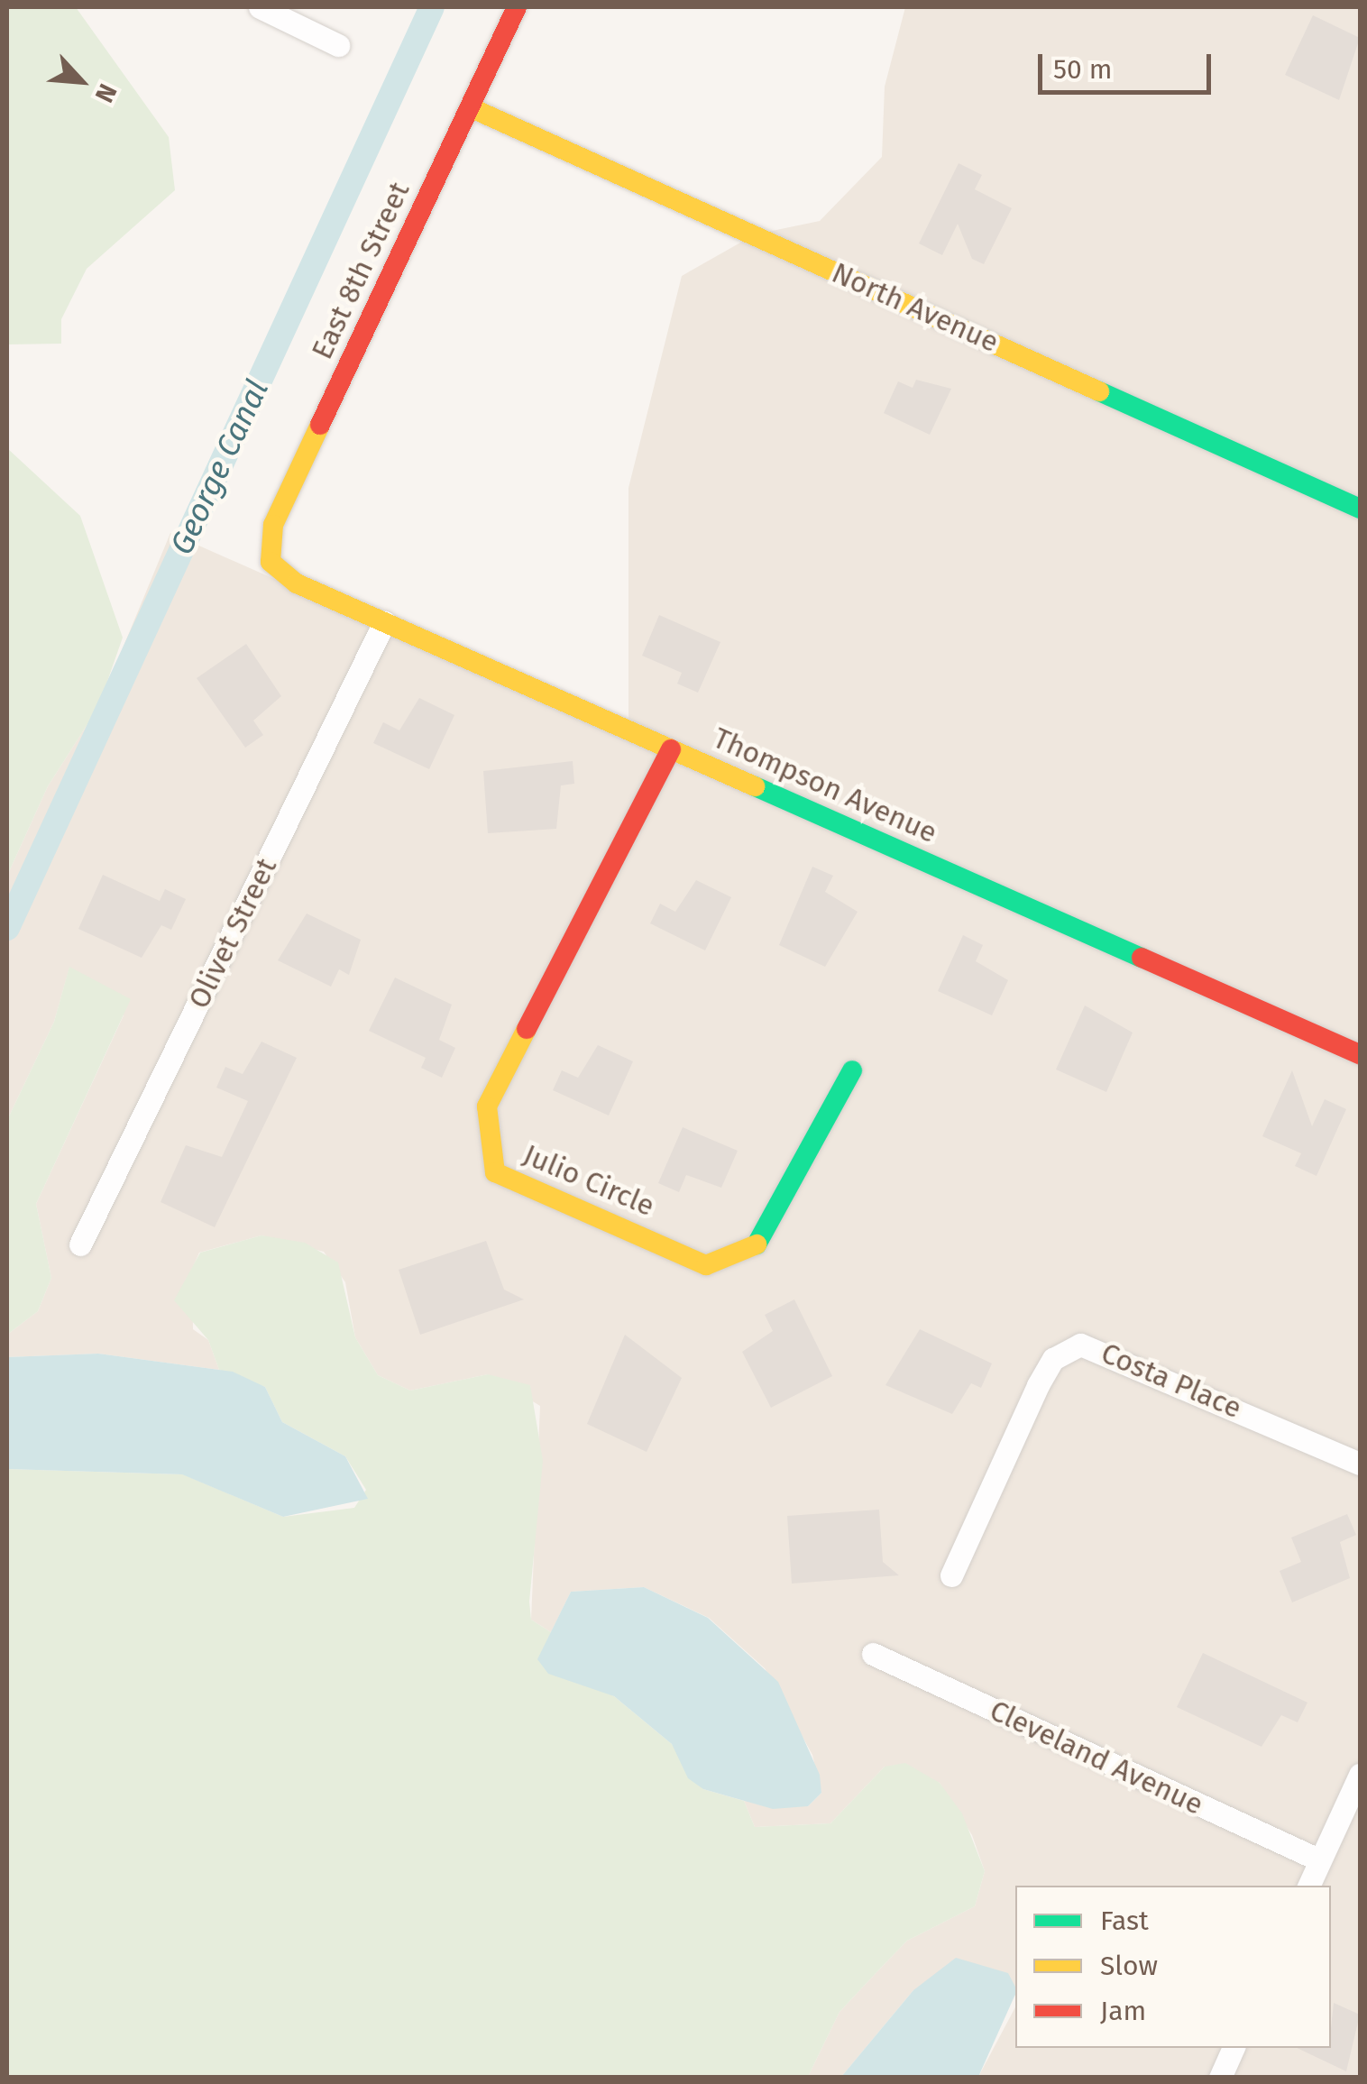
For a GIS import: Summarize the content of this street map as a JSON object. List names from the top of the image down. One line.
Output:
{"streets":{"street":["East 8th Street","North Avenue","Thompson Avenue","Olivet Street","Julio Circle","Costa Place","Cleveland Avenue"]},"crossings":[["East 8th Street","North Avenue"],["East 8th Street","Thompson Avenue"],["Thompson Avenue","Olivet Street"],["Thompson Avenue","Julio Circle"]],"water":["George Canal"],"legend":["Fast","Slow","Jam"],"scale_bar":"50 m","north":"bottom right"}
